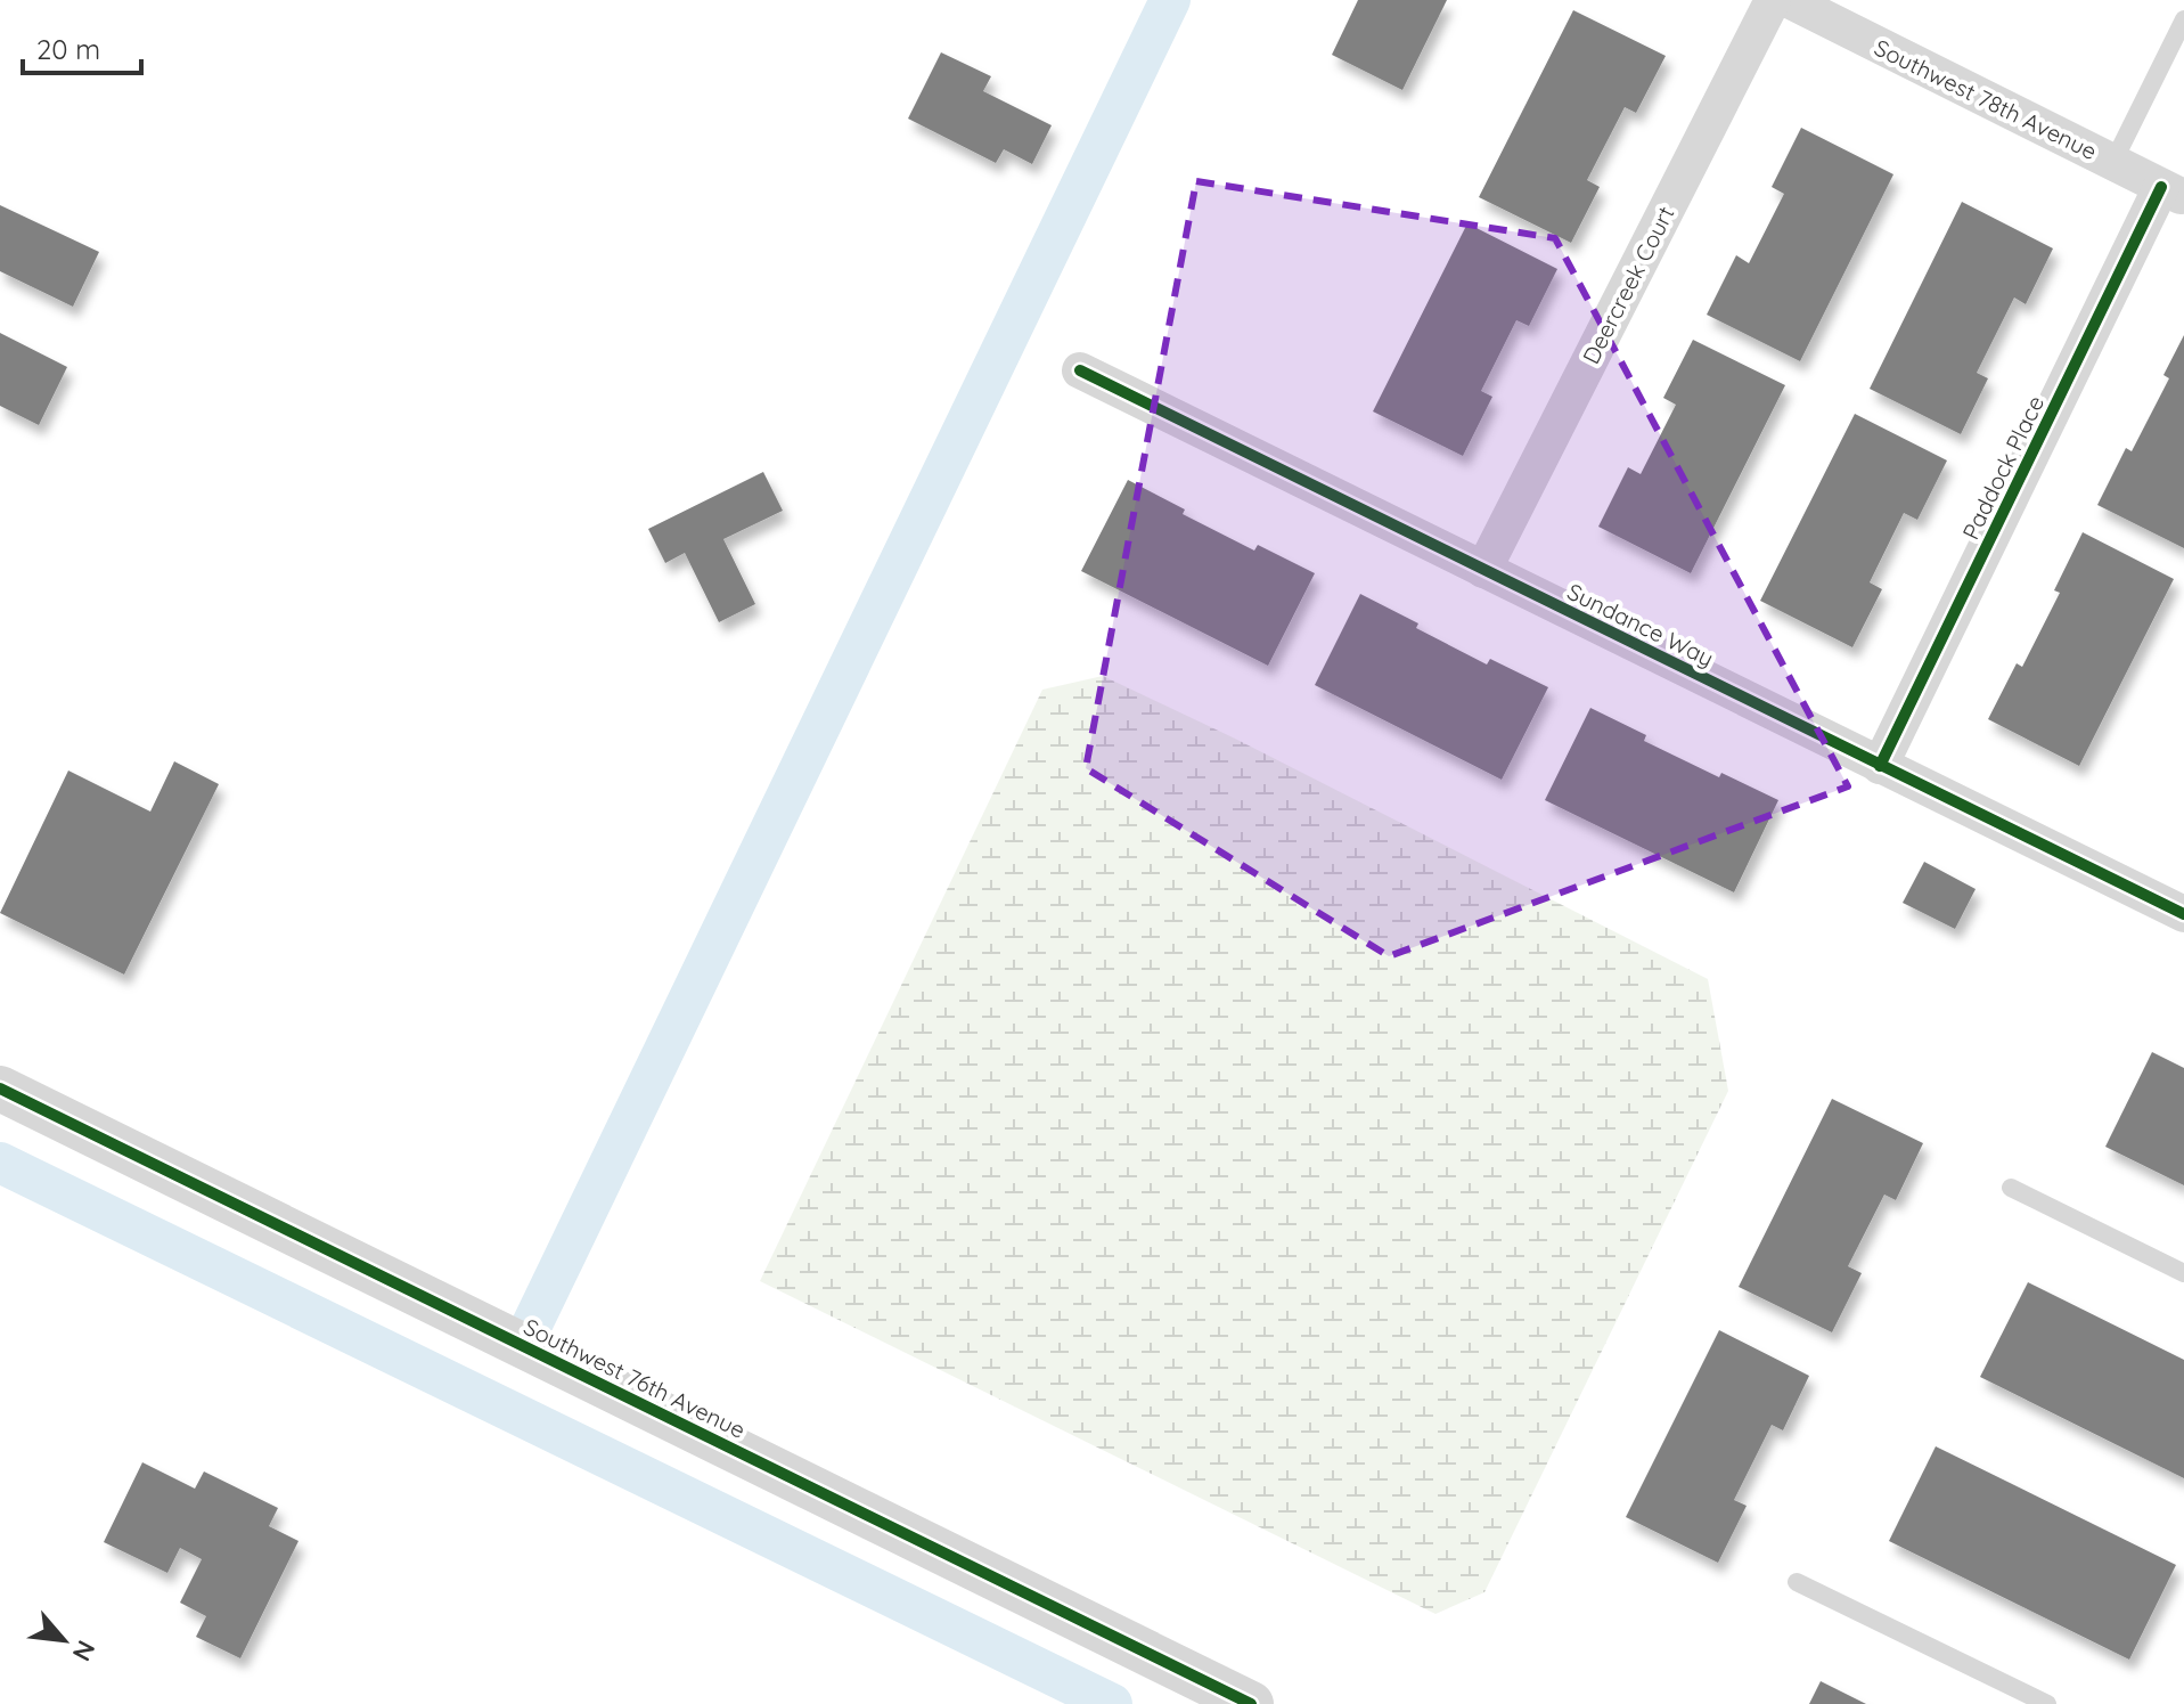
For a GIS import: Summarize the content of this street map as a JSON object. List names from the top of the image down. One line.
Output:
{"streets":{"street":["Southwest 78th Avenue","Deercreek Court","Paddock Place","Sundance Way","Southwest 76th Avenue"]},"crossings":[["Southwest 78th Avenue","Paddock Place"],["Deercreek Court","Sundance Way"],["Paddock Place","Sundance Way"]],"scale_bar":"20 m","north":"bottom right"}
